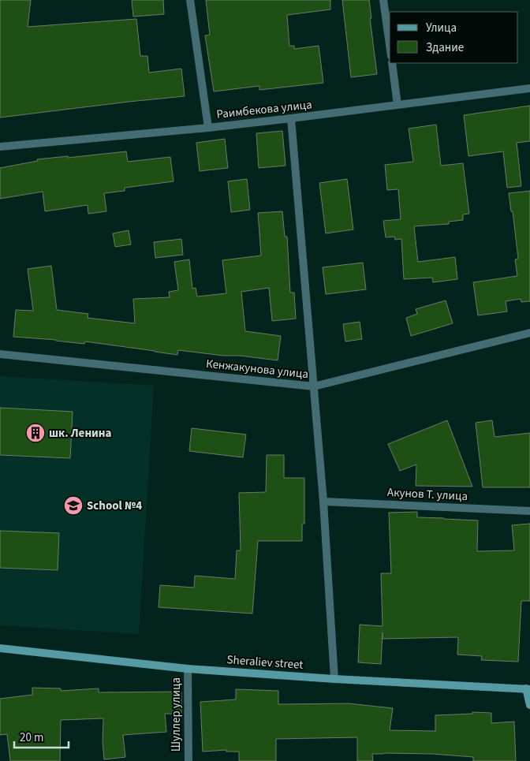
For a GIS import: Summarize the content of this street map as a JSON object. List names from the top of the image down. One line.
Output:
{"streets":{"street":["Раимбекова улица","Кенжакунова улица","Акунов Т. улица","Sheraliev street","Шуллер улица"]},"crossings":[["Sheraliev street","Шуллер улица"]],"places":{"building":["шк. Ленина"],"school or university":["School №4"]},"legend":["Улица","Здание"],"scale_bar":"20 m"}
